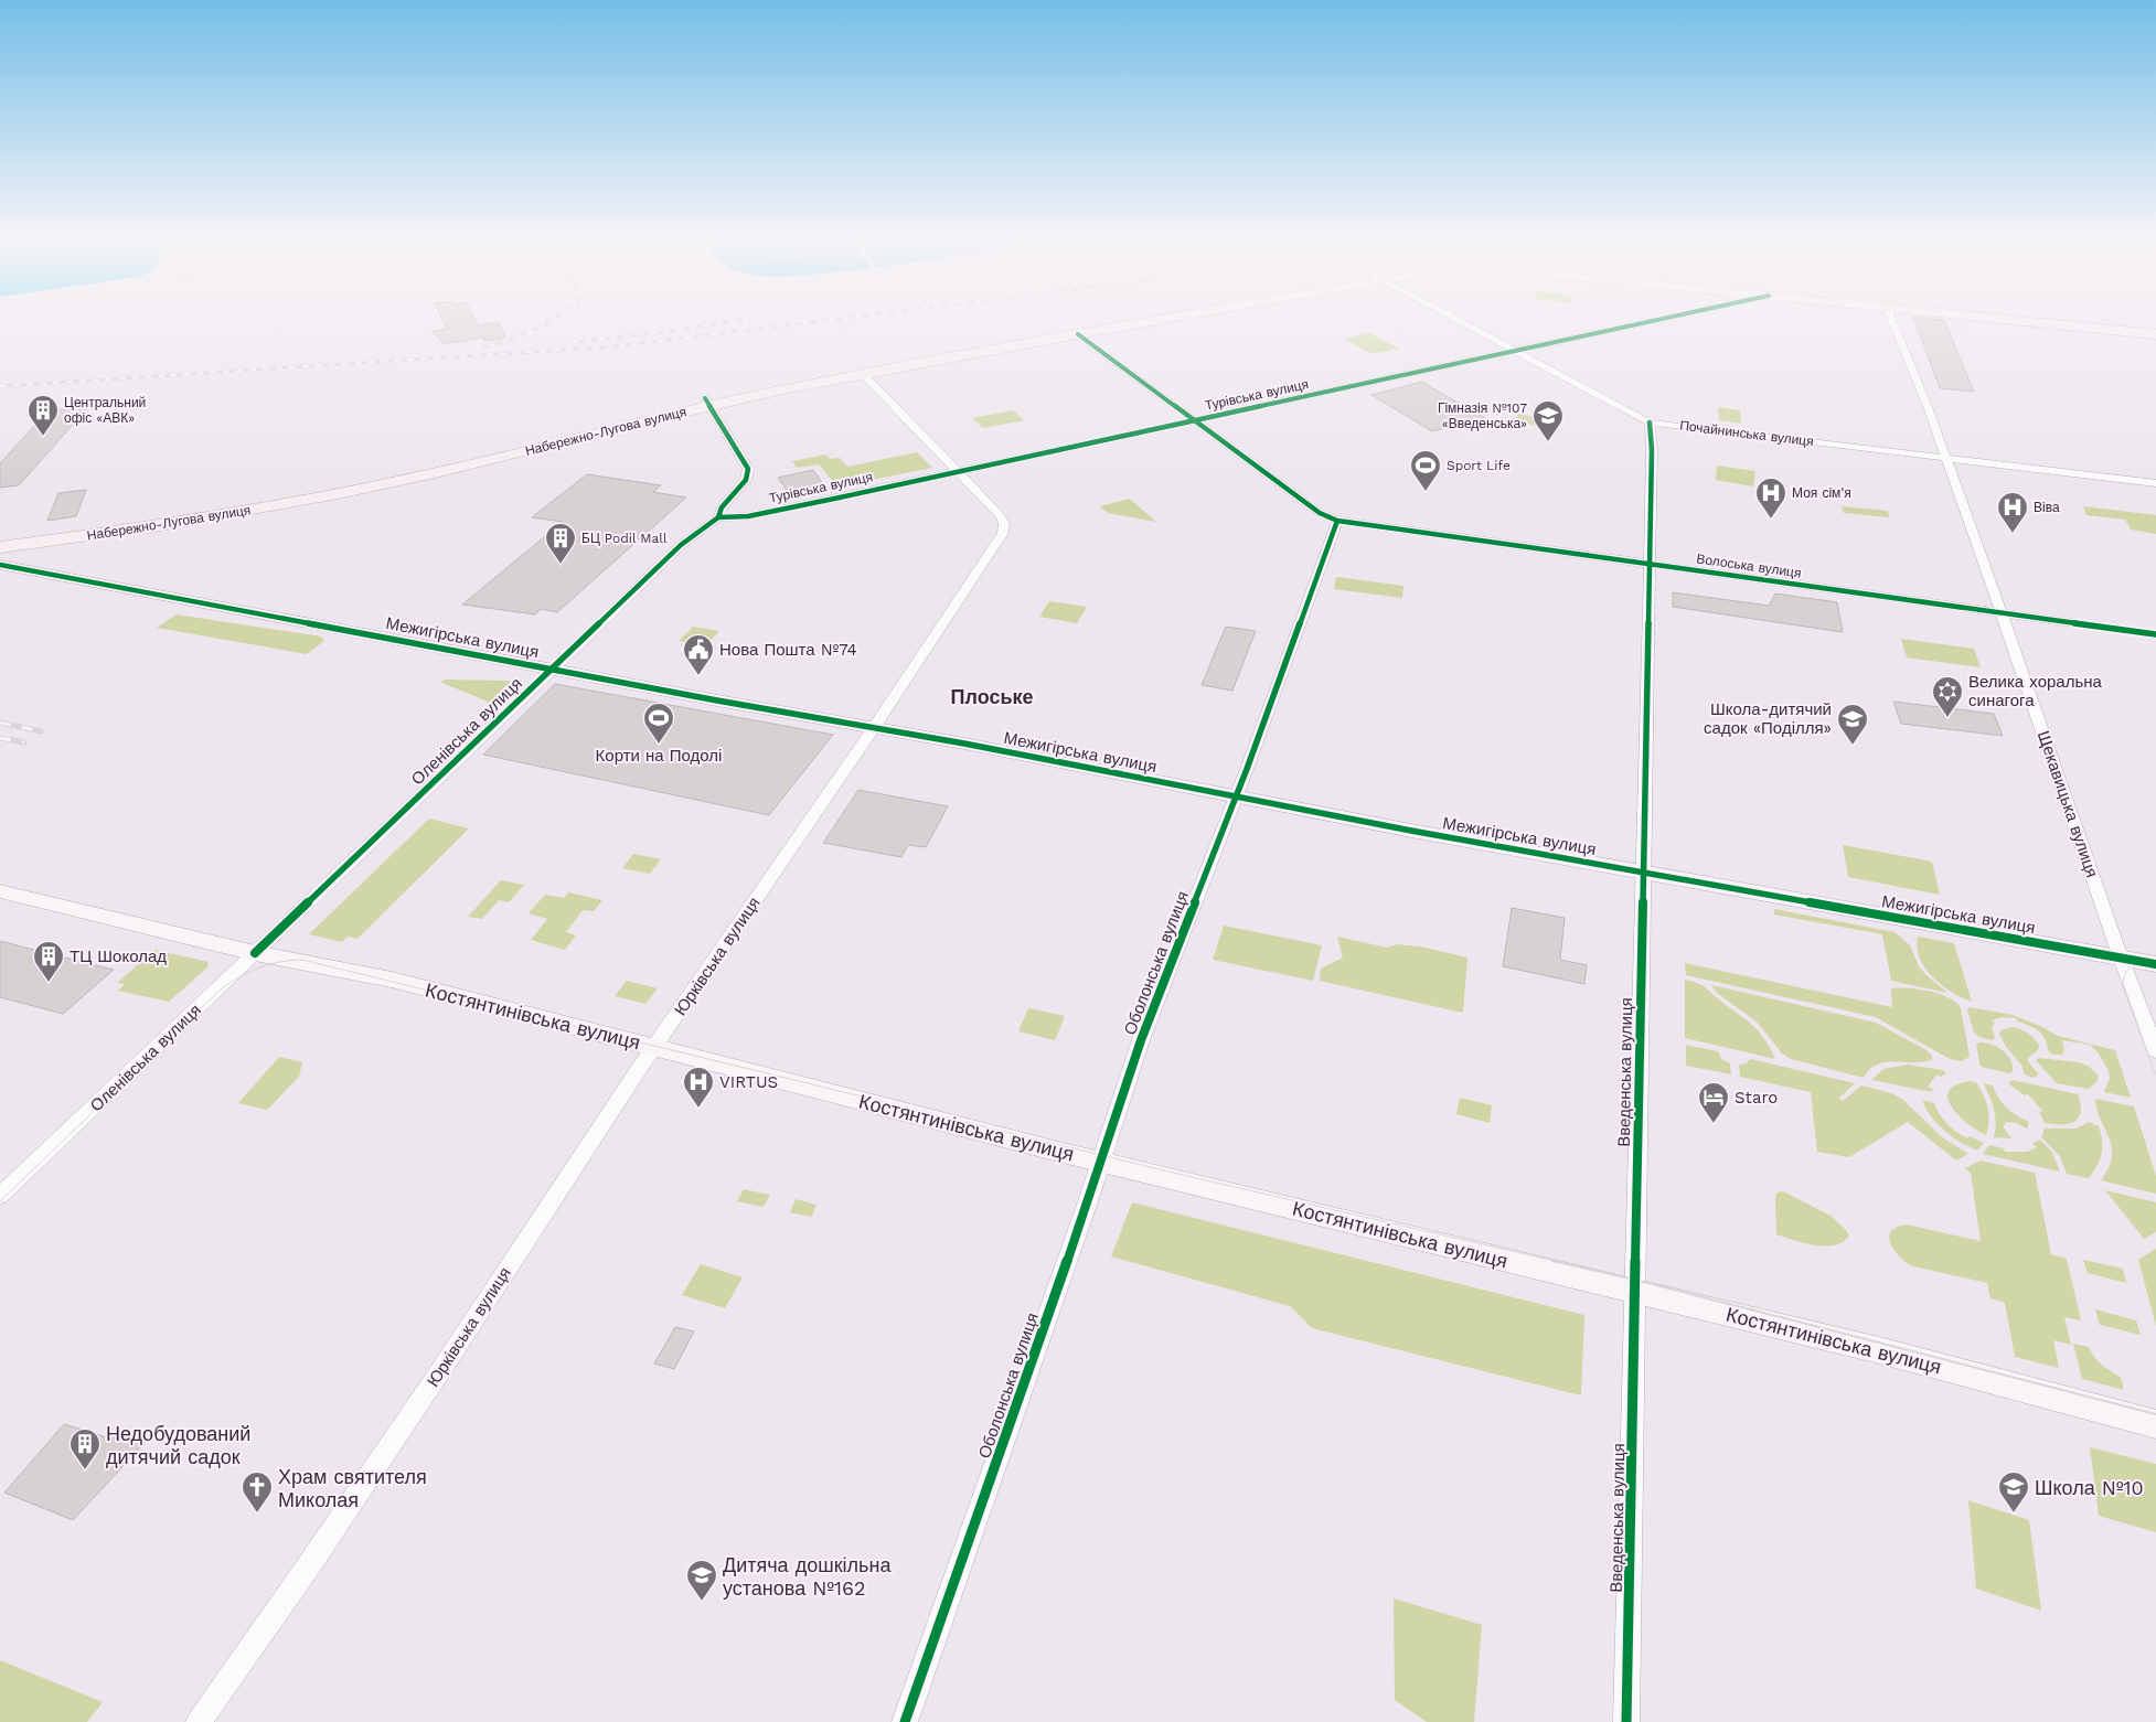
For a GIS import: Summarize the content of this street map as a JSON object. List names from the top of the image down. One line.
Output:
{"streets":{"main road":["Набережно-Лугова вулиця","Межигірська вулиця","Костянтинівська вулиця"],"street":["Турівська вулиця","Почайнинська вулиця","Волоська вулиця","Оленівська вулиця","Щекавицька вулиця","Юрківська вулиця","Оболонська вулиця","Введенська вулиця"]},"crossings":[["Турівська вулиця","Почайнинська вулиця"],["Турівська вулиця","Оленівська вулиця"],["Турівська вулиця","Юрківська вулиця"],["Набережно-Лугова вулиця","Оленівська вулиця"],["Набережно-Лугова вулиця","Юрківська вулиця"],["Почайнинська вулиця","Щекавицька вулиця"],["Почайнинська вулиця","Введенська вулиця"],["Волоська вулиця","Щекавицька вулиця"],["Волоська вулиця","Оболонська вулиця"],["Волоська вулиця","Введенська вулиця"],["Межигірська вулиця","Оленівська вулиця"],["Межигірська вулиця","Щекавицька вулиця"],["Межигірська вулиця","Юрківська вулиця"],["Межигірська вулиця","Оболонська вулиця"],["Межигірська вулиця","Введенська вулиця"],["Оленівська вулиця","Костянтинівська вулиця"],["Юрківська вулиця","Костянтинівська вулиця"],["Оболонська вулиця","Костянтинівська вулиця"],["Костянтинівська вулиця","Введенська вулиця"]],"districts":["Плоське"],"places":{"building":["Центральний офіс «АВК»","БЦ Podil Mall","ТЦ Шоколад","Недобудований дитячий садок"],"school or university":["Гімназія №107 «Введенська»","Школа-дитячий садок «Поділля»","Школа №10","Дитяча дошкільна установа №162"],"sports":["Sport Life","Корти на Подолі"],"hospital":["Моя сім’я","Віва","VIRTUS"],"public building":["Нова Пошта №74"],"synagogue":["Велика хоральна синагога"],"hotel":["Staro"],"church":["Храм святителя Миколая"]}}
